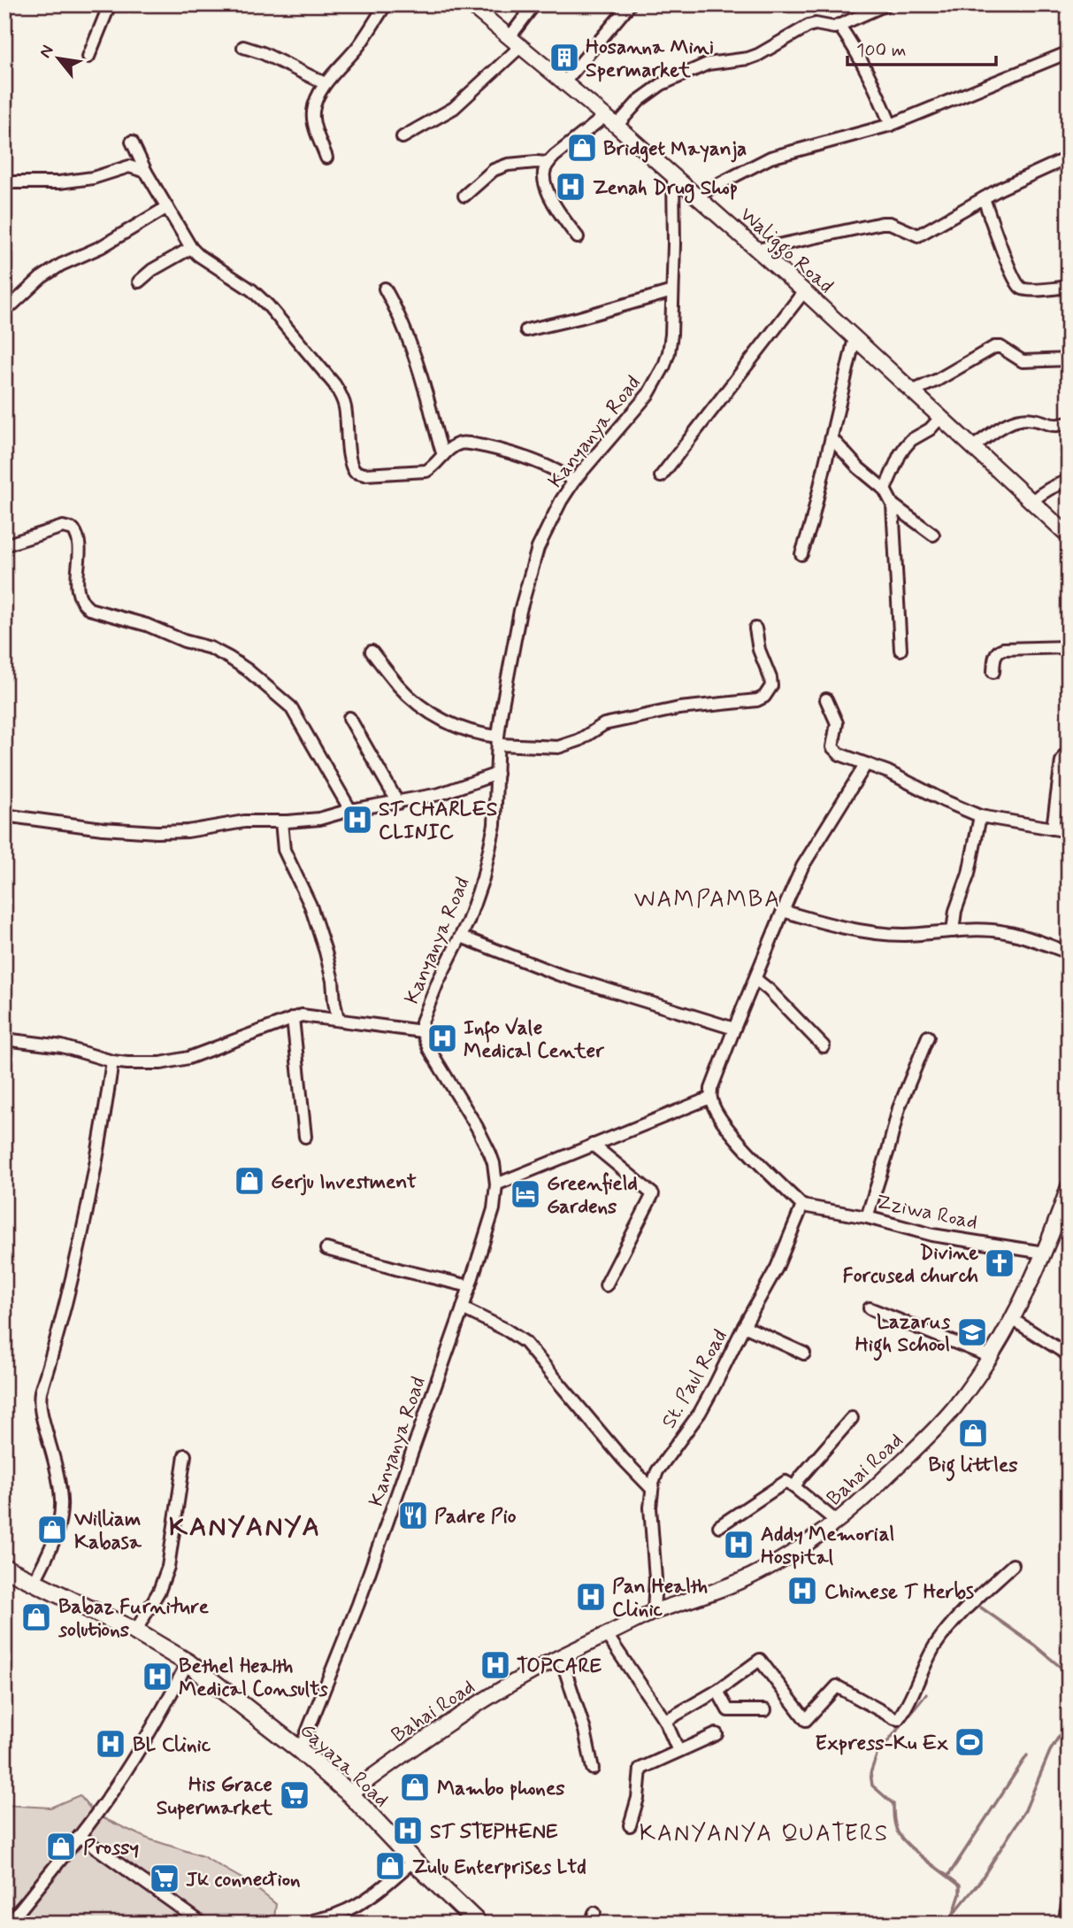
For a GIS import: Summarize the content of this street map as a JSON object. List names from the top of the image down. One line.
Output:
{"streets":{"main road":["Gayaza Road"],"street":["Waliggo Road","Kanyanya Road","Zziwa Road","St. Paul Road","Bahai Road"]},"crossings":[["Waliggo Road","Kanyanya Road"],["Kanyanya Road","Gayaza Road"],["Zziwa Road","St. Paul Road"],["Zziwa Road","Bahai Road"],["St. Paul Road","Bahai Road"],["Bahai Road","Gayaza Road"]],"districts":["WAMPAMBA","KANYANYA","KANYANYA QUATERS"],"places":{"building":["Hosanna Mini Spermarket"],"shop":["Bridget Mayanja","Gerju Investment","Big littles","William Kabasa","Babaz Furniture solutions","Mambo phones","Prossy","Zulu Enterprises Ltd"],"hospital":["Zenah Drug Shop","ST CHARLES CLINIC","Info Vale Medical Center","Addy Memorial Hospital","Chinese T Herbs","Pan Health Clinic","TOPCARE","Bethel Health Medical Consults","BL Clinic","ST STEPHENE"],"hotel":["Greenfield Gardens"],"church":["Divine Forcused church"],"school or university":["Lazarus High School"],"restaurant":["Padre Pio"],"sports":["Express-Ku Ex"],"supermarket":["His Grace Supermarket","Jk connection"]},"scale_bar":"100 m","north":"top left"}
